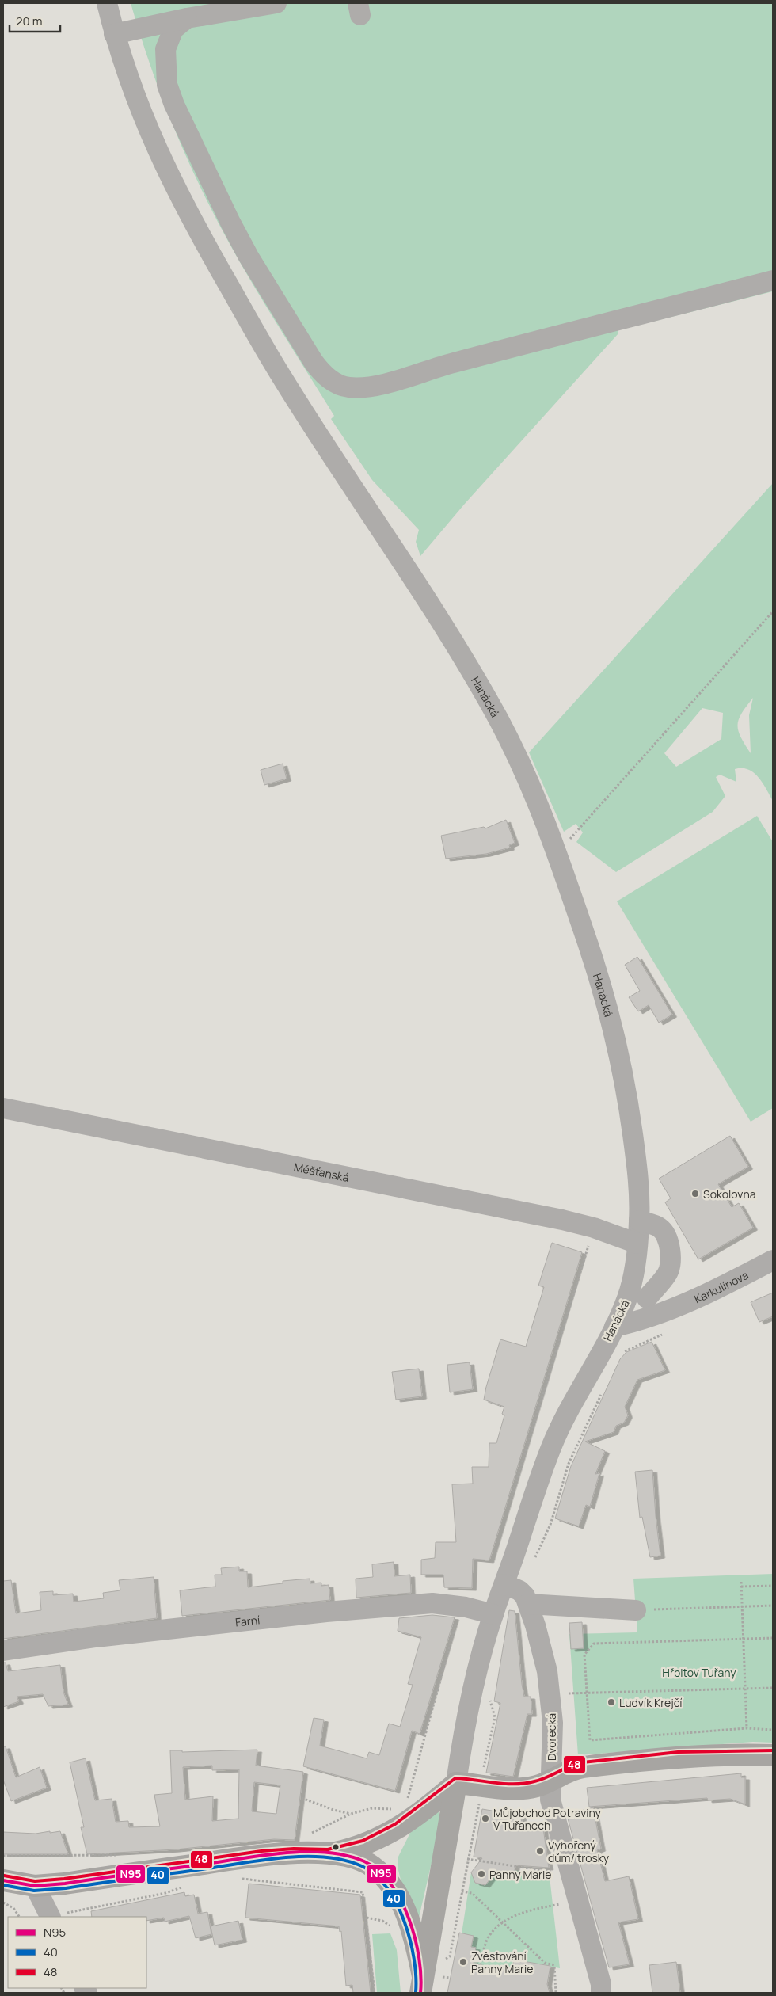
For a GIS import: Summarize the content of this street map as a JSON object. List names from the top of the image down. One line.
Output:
{"streets":{"main road":["Hanácká"],"street":["Měšťanská","Karkulínova","Farní","Dvorecká"]},"crossings":[["Hanácká","Měšťanská"],["Hanácká","Karkulínova"],["Hanácká","Farní"],["Hanácká","Dvorecká"]],"parks":["Hřbitov Tuřany"],"places":["Sokolovna","Ludvík Krejčí","Můjobchod Potraviny V Tuřanech","Vyhořený dům/ trosky","Panny Marie","Zvěstování Panny Marie"],"lines":["transit line 48","transit line N95","transit line 40"],"legend":["N95","40","48"],"scale_bar":"20 m"}
